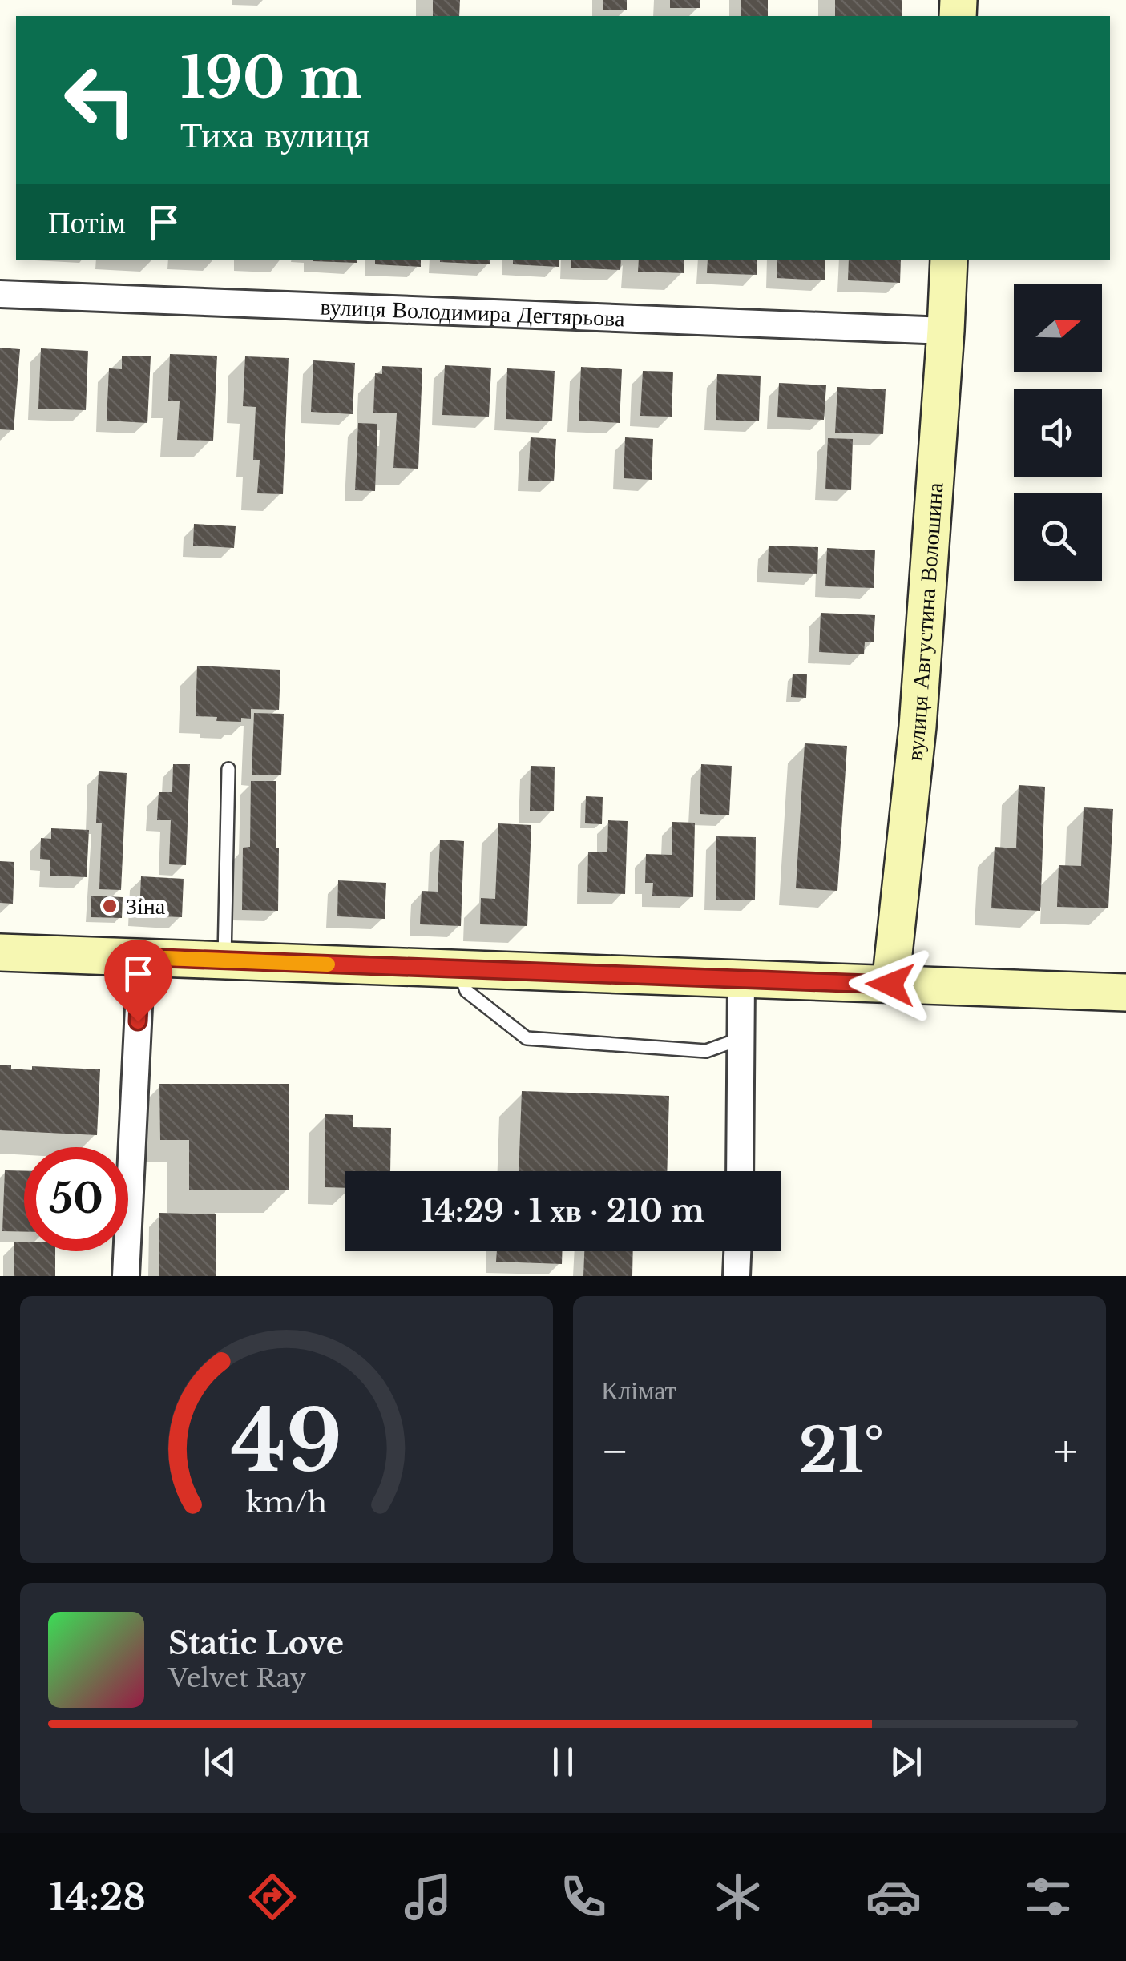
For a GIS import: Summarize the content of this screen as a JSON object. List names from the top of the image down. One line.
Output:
{"streets":{"main road":["вулиця Августина Волошина"],"street":["вулиця Володимира Дегтярьова"]},"crossings":[["вулиця Володимира Дегтярьова","вулиця Августина Волошина"]],"places":["Зіна"],"north":"right","page":{"turn":["190 m","Тиха вулиця"],"then":"Потім","limit":"50","trip":"14:29 · 1 хв · 210 m","tile":"Клімат","heat":["−","21°","+"],"song":["Static Love","Velvet Ray"],"tabs":"14:28","gauge":["49","km/h"]}}
